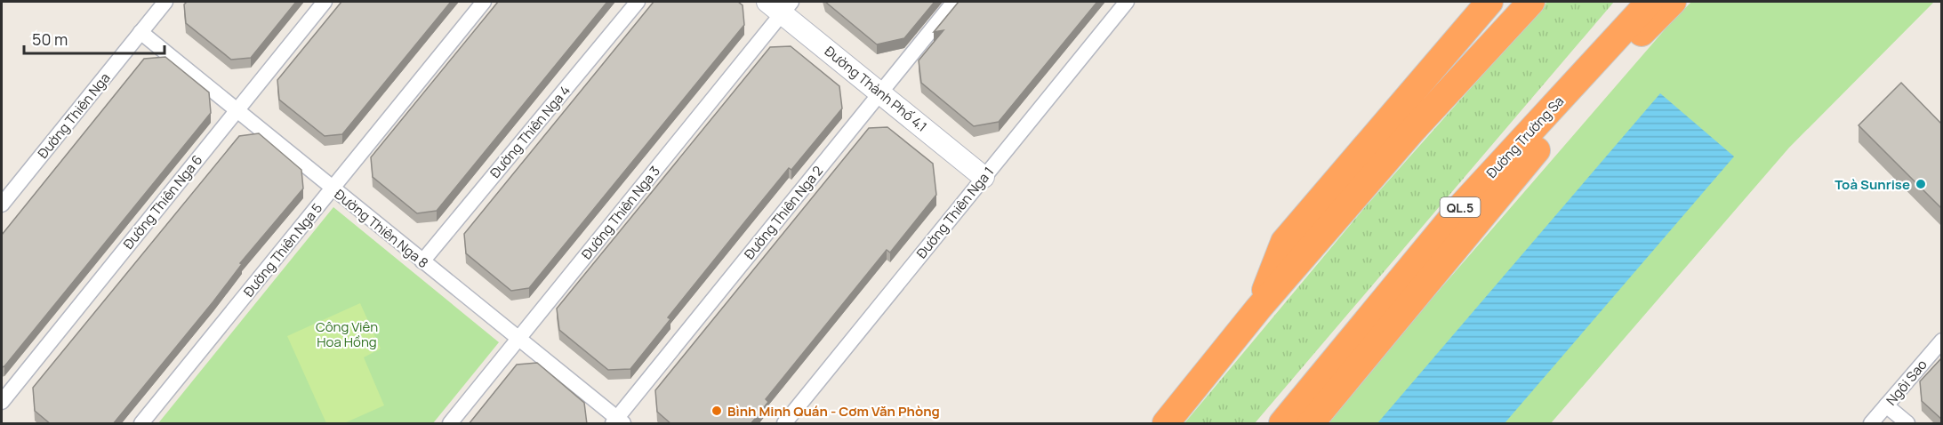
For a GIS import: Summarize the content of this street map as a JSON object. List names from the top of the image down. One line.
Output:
{"streets":{"highway":["Đường Trường Sa","QL.5"],"street":["Đường Thành Phố 4.1","Đường Thiên Nga","Đường Thiên Nga 4","Đường Thiên Nga 6","Đường Thiên Nga 3","Đường Thiên Nga 2","Đường Thiên Nga 1","Đường Thiên Nga 8","Đường Thiên Nga 5","Ngôi Sao"]},"crossings":[["Đường Thành Phố 4.1","Đường Thiên Nga 3"],["Đường Thành Phố 4.1","Đường Thiên Nga 2"],["Đường Thành Phố 4.1","Đường Thiên Nga 1"],["Đường Thiên Nga","Đường Thiên Nga 8"],["Đường Thiên Nga 4","Đường Thiên Nga 8"],["Đường Thiên Nga 6","Đường Thiên Nga 8"],["Đường Thiên Nga 3","Đường Thiên Nga 8"],["Đường Thiên Nga 2","Đường Thiên Nga 8"],["Đường Thiên Nga 8","Đường Thiên Nga 5"]],"parks":["Công Viên Hoa Hồng"],"places":["Toà Sunrise","Bình Minh Quán - Cơm Văn Phòng"],"scale_bar":"50 m"}
